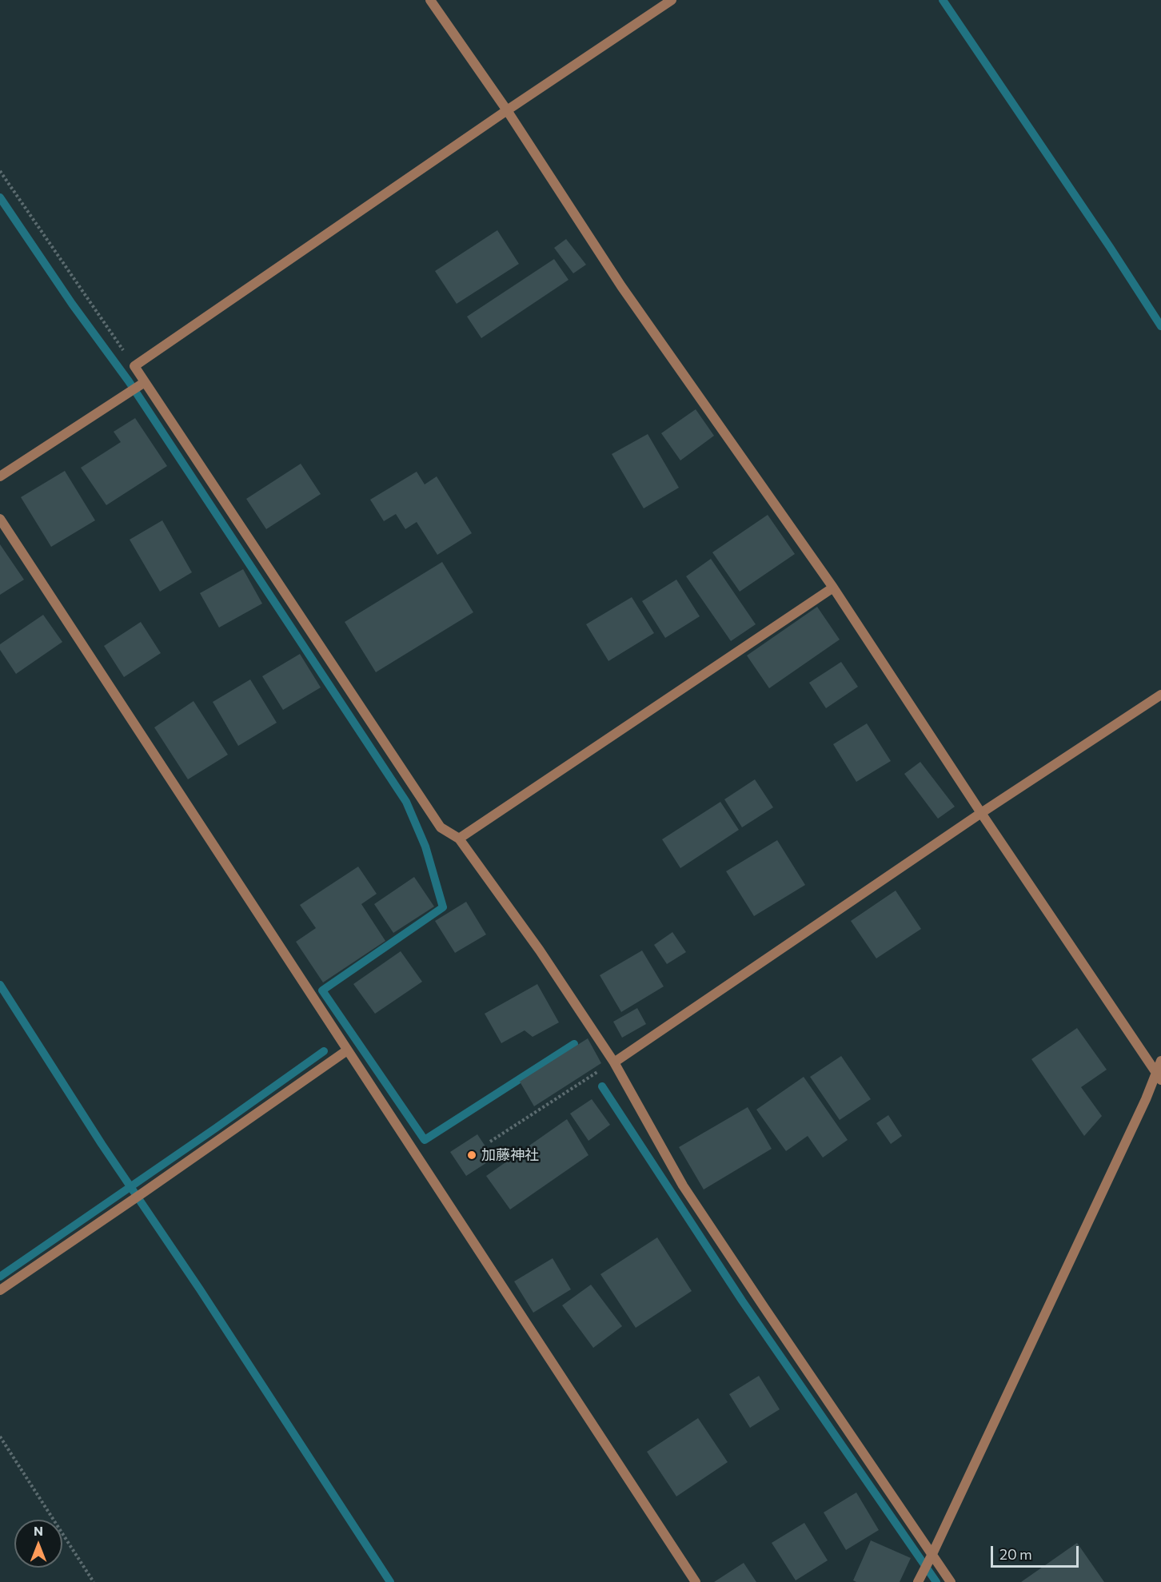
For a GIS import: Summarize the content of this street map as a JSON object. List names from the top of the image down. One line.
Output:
{"places":["加藤神社"],"scale_bar":"20 m","north":"top"}
